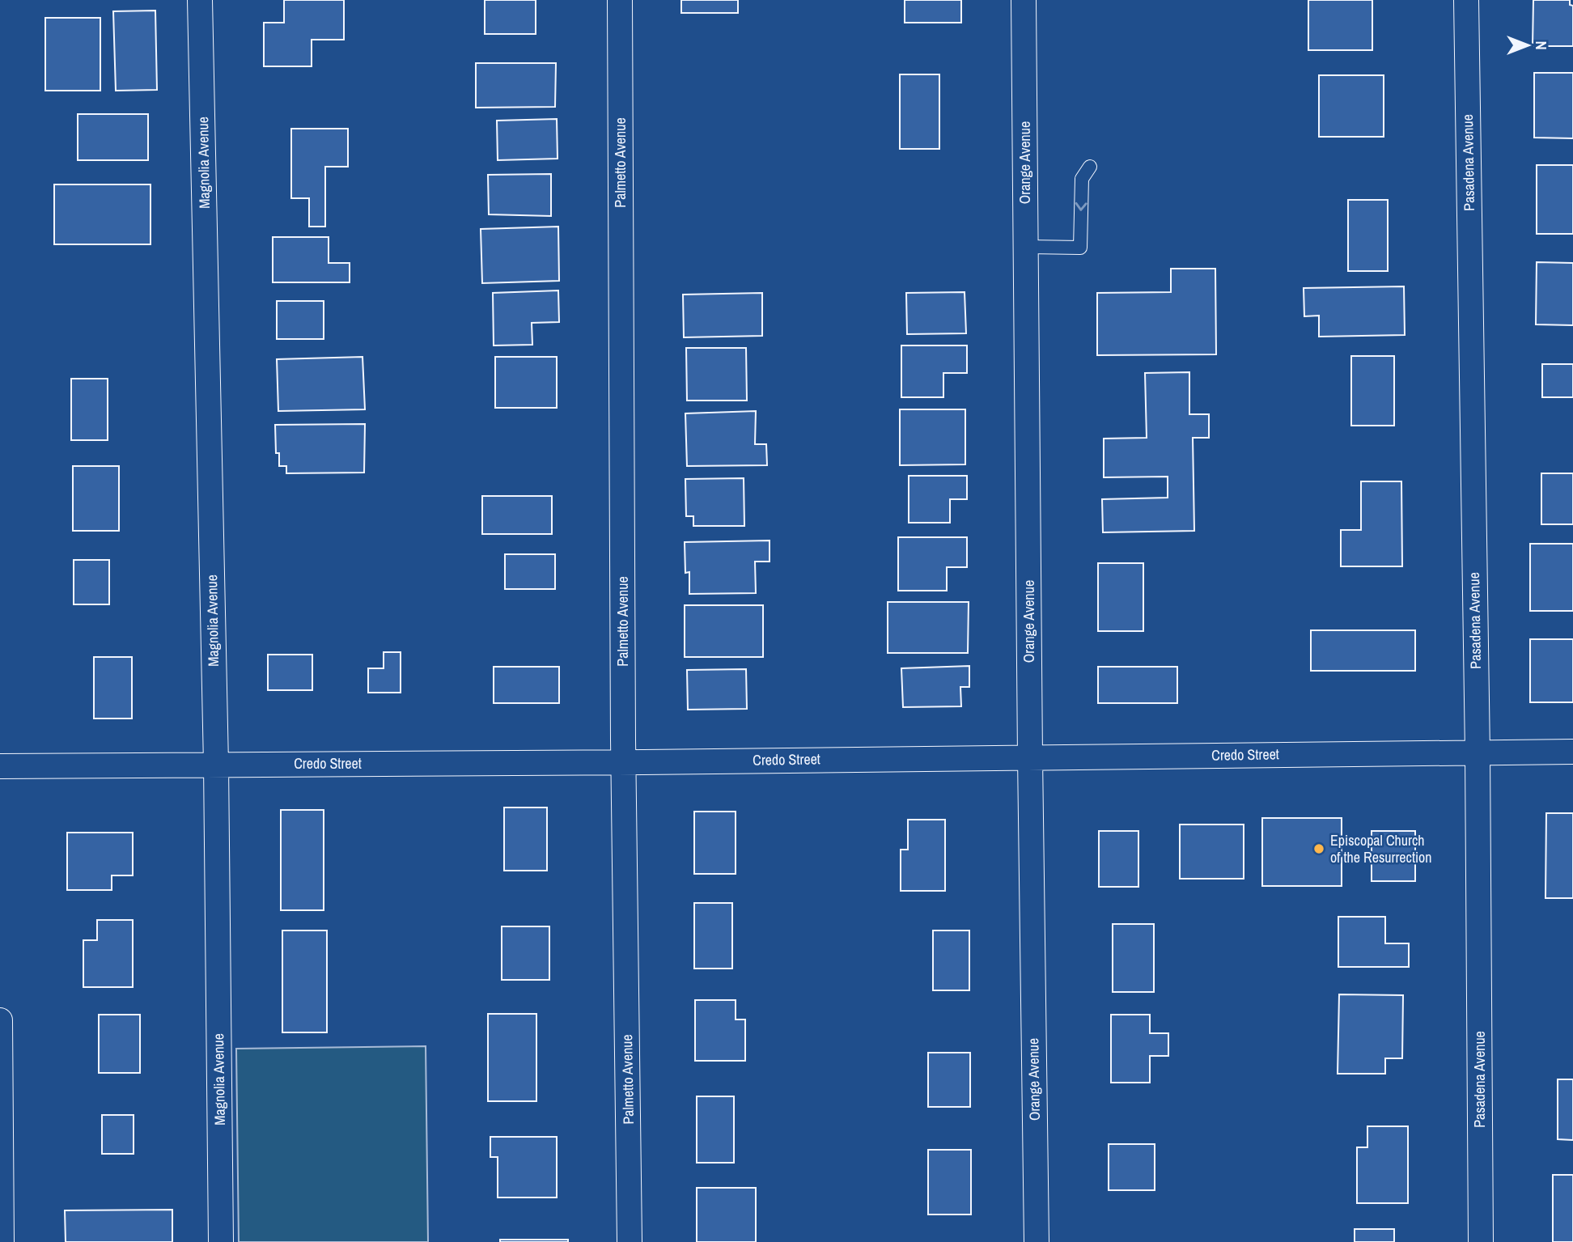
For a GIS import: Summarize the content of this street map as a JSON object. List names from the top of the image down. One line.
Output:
{"streets":{"street":["Magnolia Avenue","Palmetto Avenue","Orange Avenue","Pasadena Avenue","Credo Street"]},"crossings":[["Magnolia Avenue","Credo Street"],["Palmetto Avenue","Credo Street"],["Orange Avenue","Credo Street"],["Pasadena Avenue","Credo Street"]],"places":["Episcopal Church of the Resurrection"],"north":"right"}
